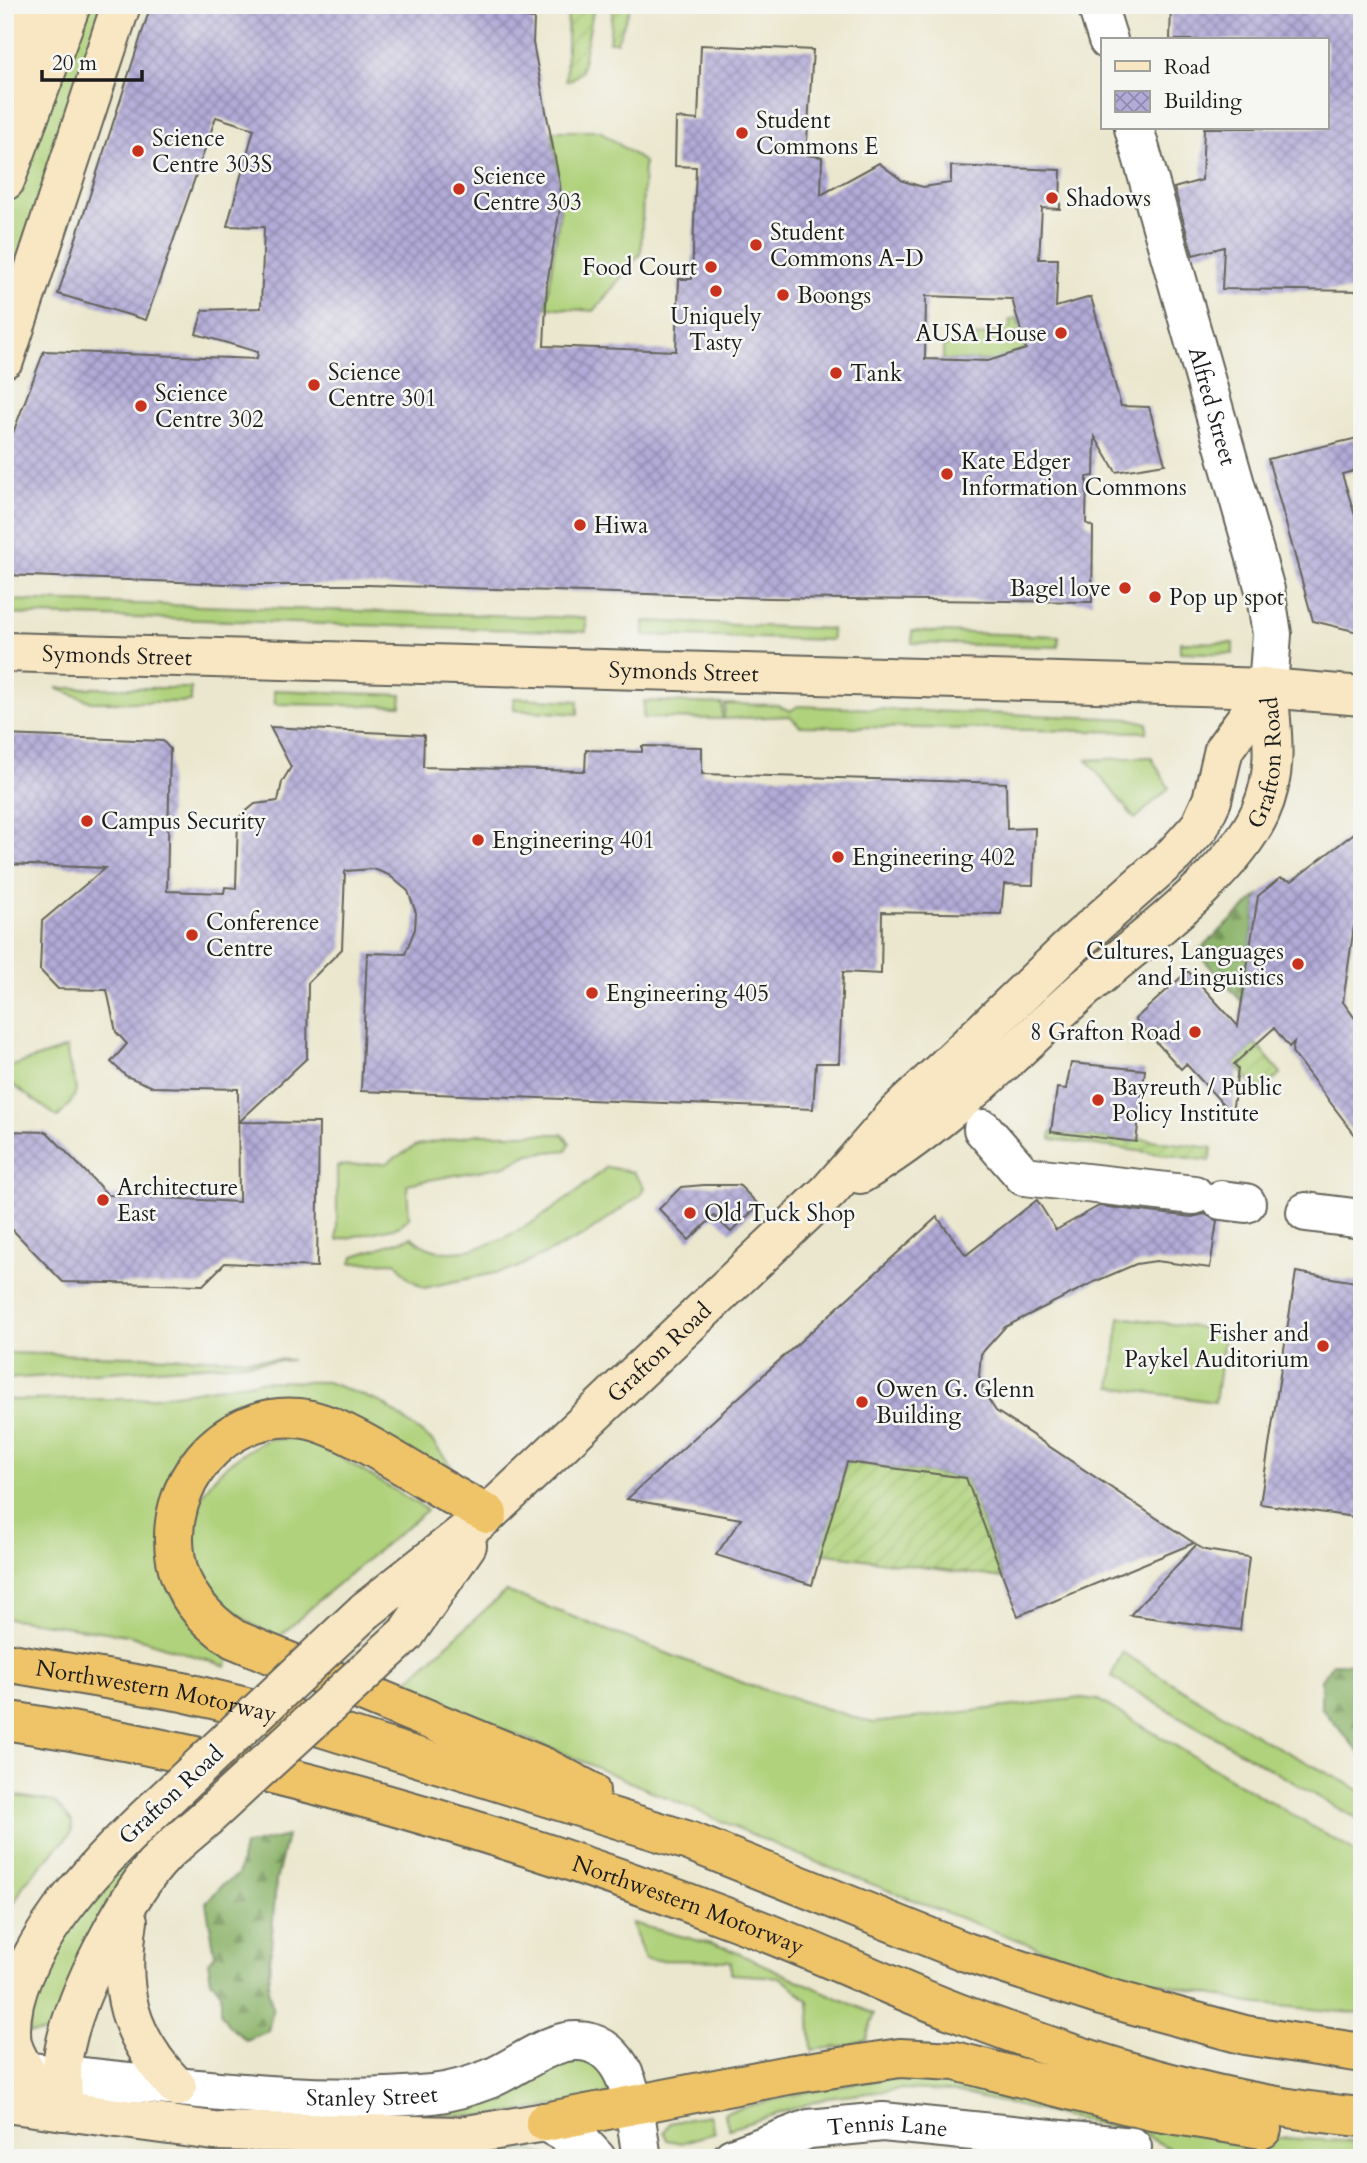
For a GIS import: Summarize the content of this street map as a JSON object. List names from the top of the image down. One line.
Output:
{"streets":{"highway":["Northwestern Motorway"],"main road":["Symonds Street","Grafton Road","Stanley Street"],"street":["Alfred Street","Tennis Lane"]},"crossings":[["Alfred Street","Symonds Street"],["Alfred Street","Grafton Road"],["Symonds Street","Grafton Road"],["Grafton Road","Stanley Street"]],"places":["Student Commons E","Science Centre 303S","Science Centre 303","Shadows","Student Commons A-D","Food Court","Uniquely Tasty","Boongs","AUSA House","Tank","Science Centre 301","Science Centre 302","Kate Edger Information Commons","Hiwa","Bagel love","Pop up spot","Campus Security","Engineering 401","Engineering 402","Conference Centre","Cultures, Languages and Linguistics","Engineering 405","8 Grafton Road","Bayreuth / Public Policy Institute","Architecture East","Old Tuck Shop","Fisher and Paykel Auditorium","Owen G. Glenn Building"],"legend":["Road","Building"],"scale_bar":"20 m"}
